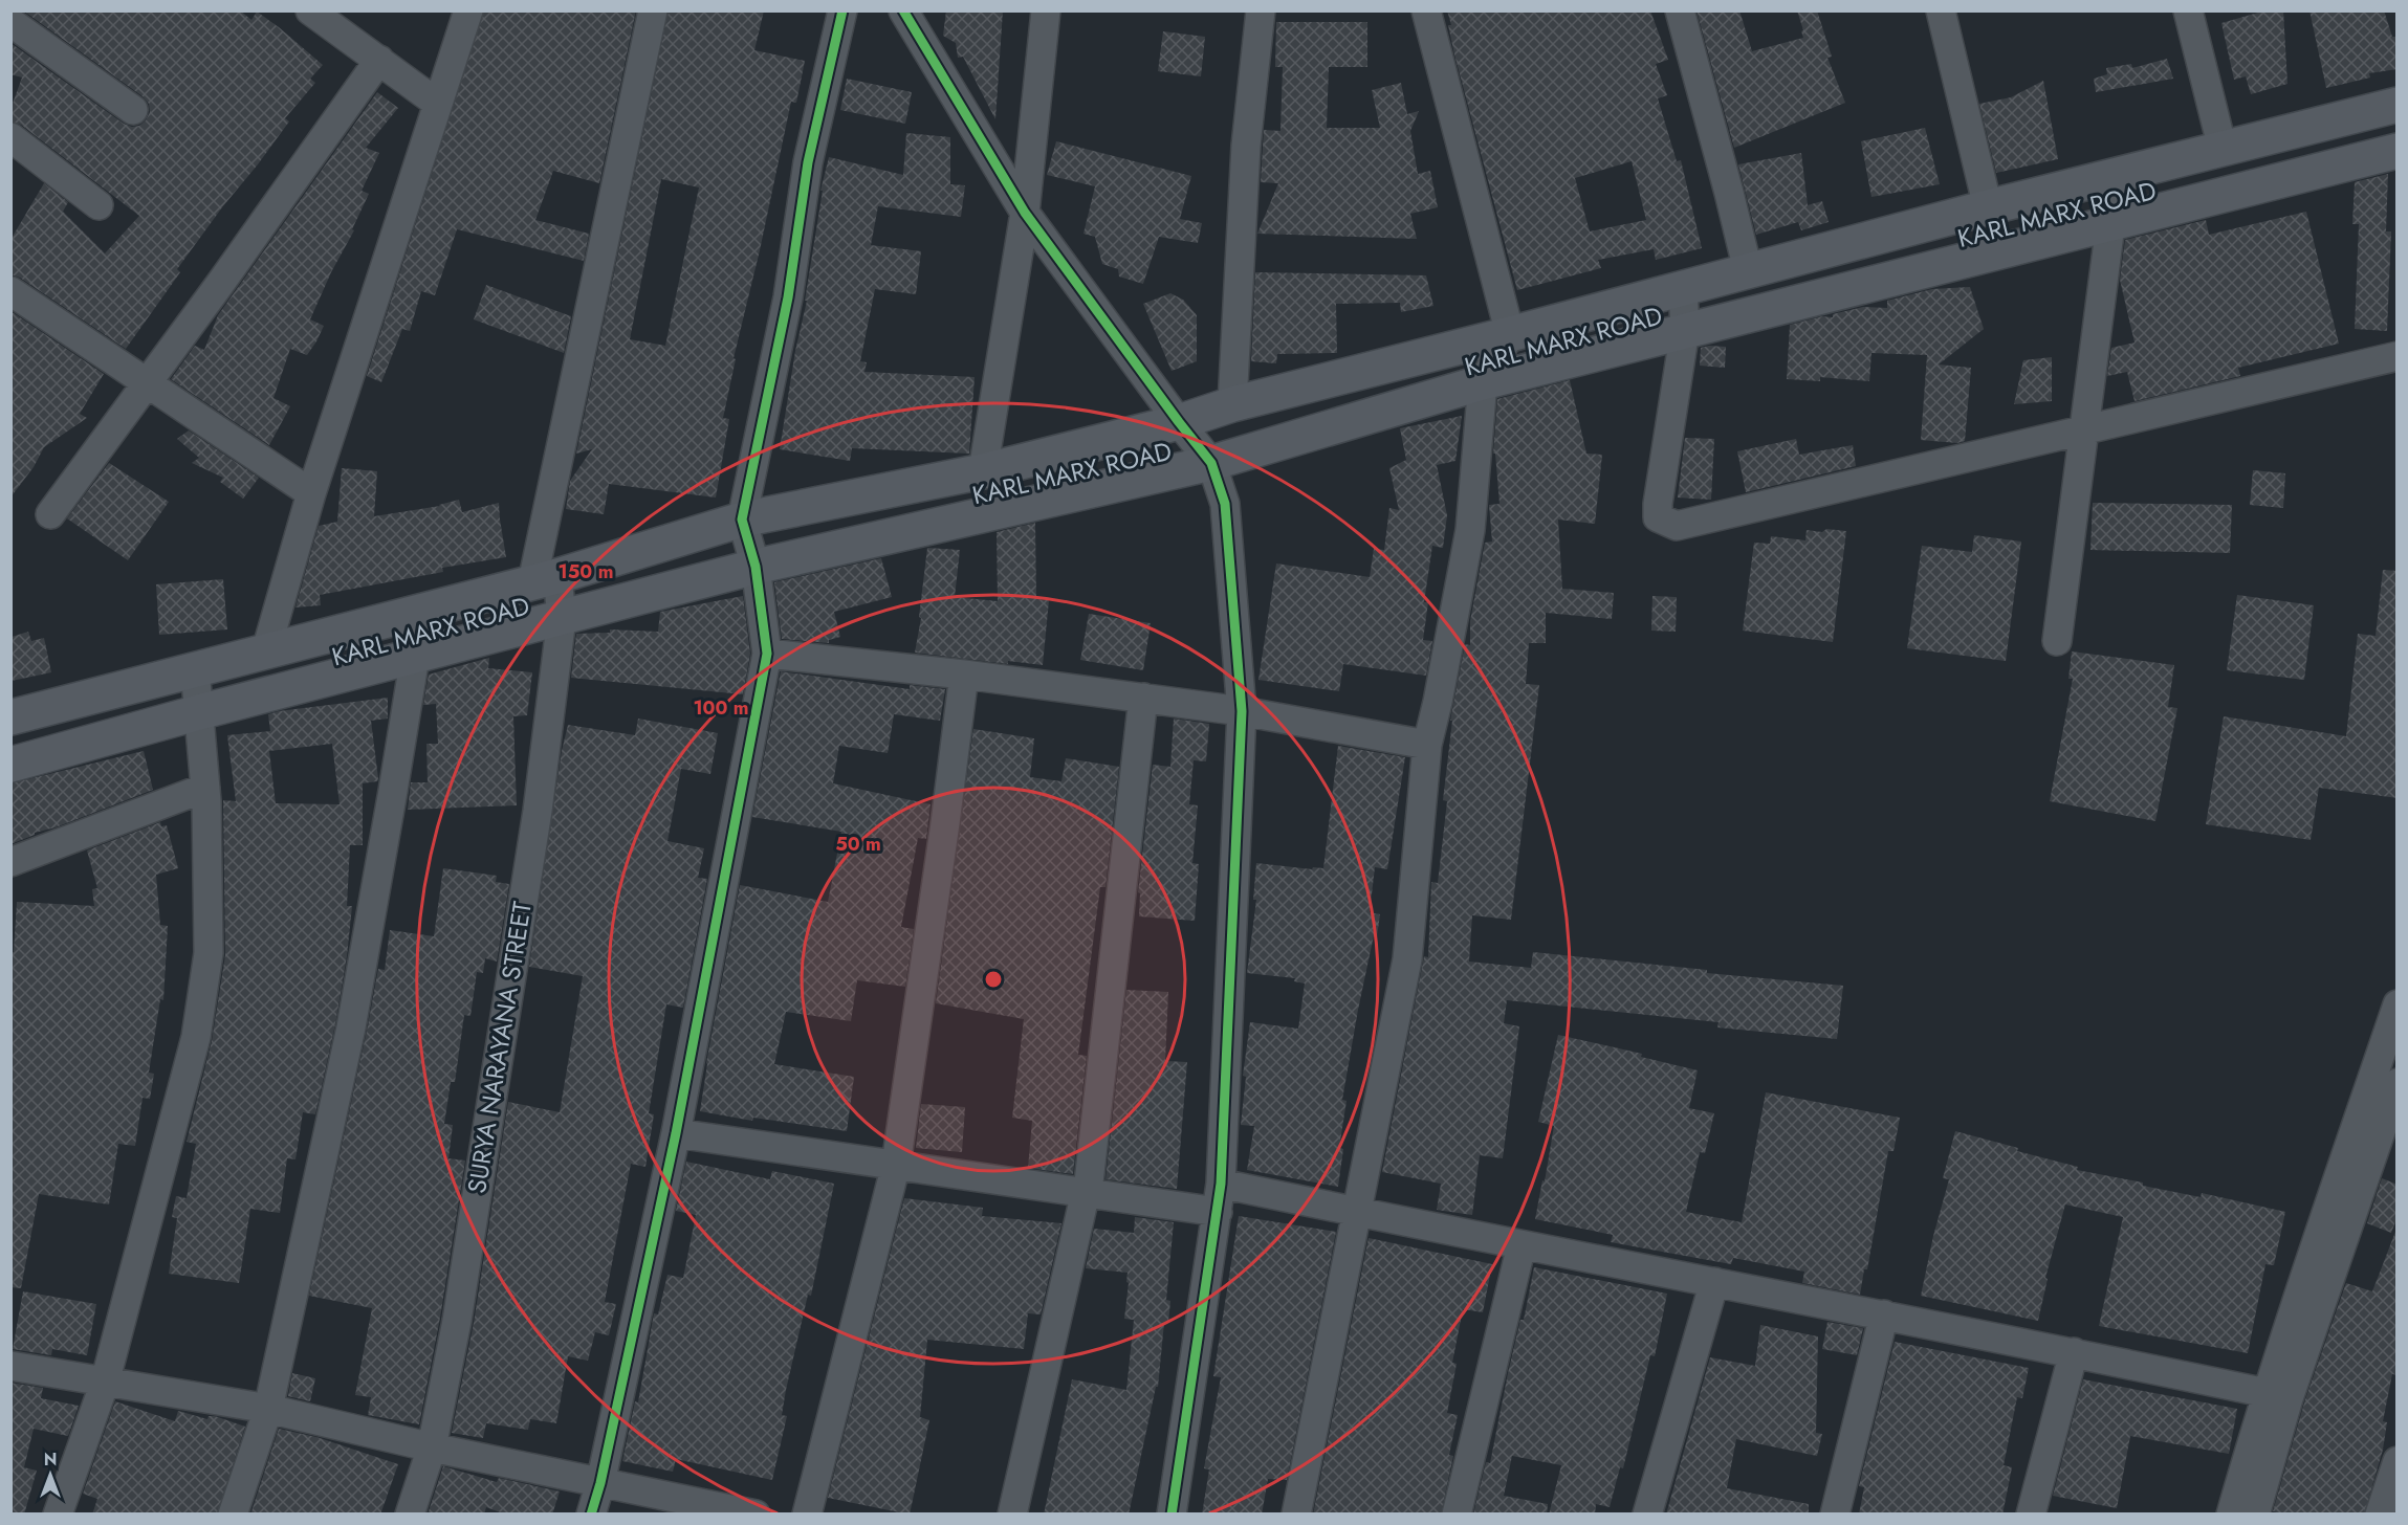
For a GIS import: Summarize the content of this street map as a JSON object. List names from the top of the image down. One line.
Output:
{"streets":{"main road":["KARL MARX ROAD"],"street":["SURYA NARAYANA STREET"]},"crossings":[["KARL MARX ROAD","SURYA NARAYANA STREET"]],"north":"top","rings":["150 m","100 m","50 m"]}
